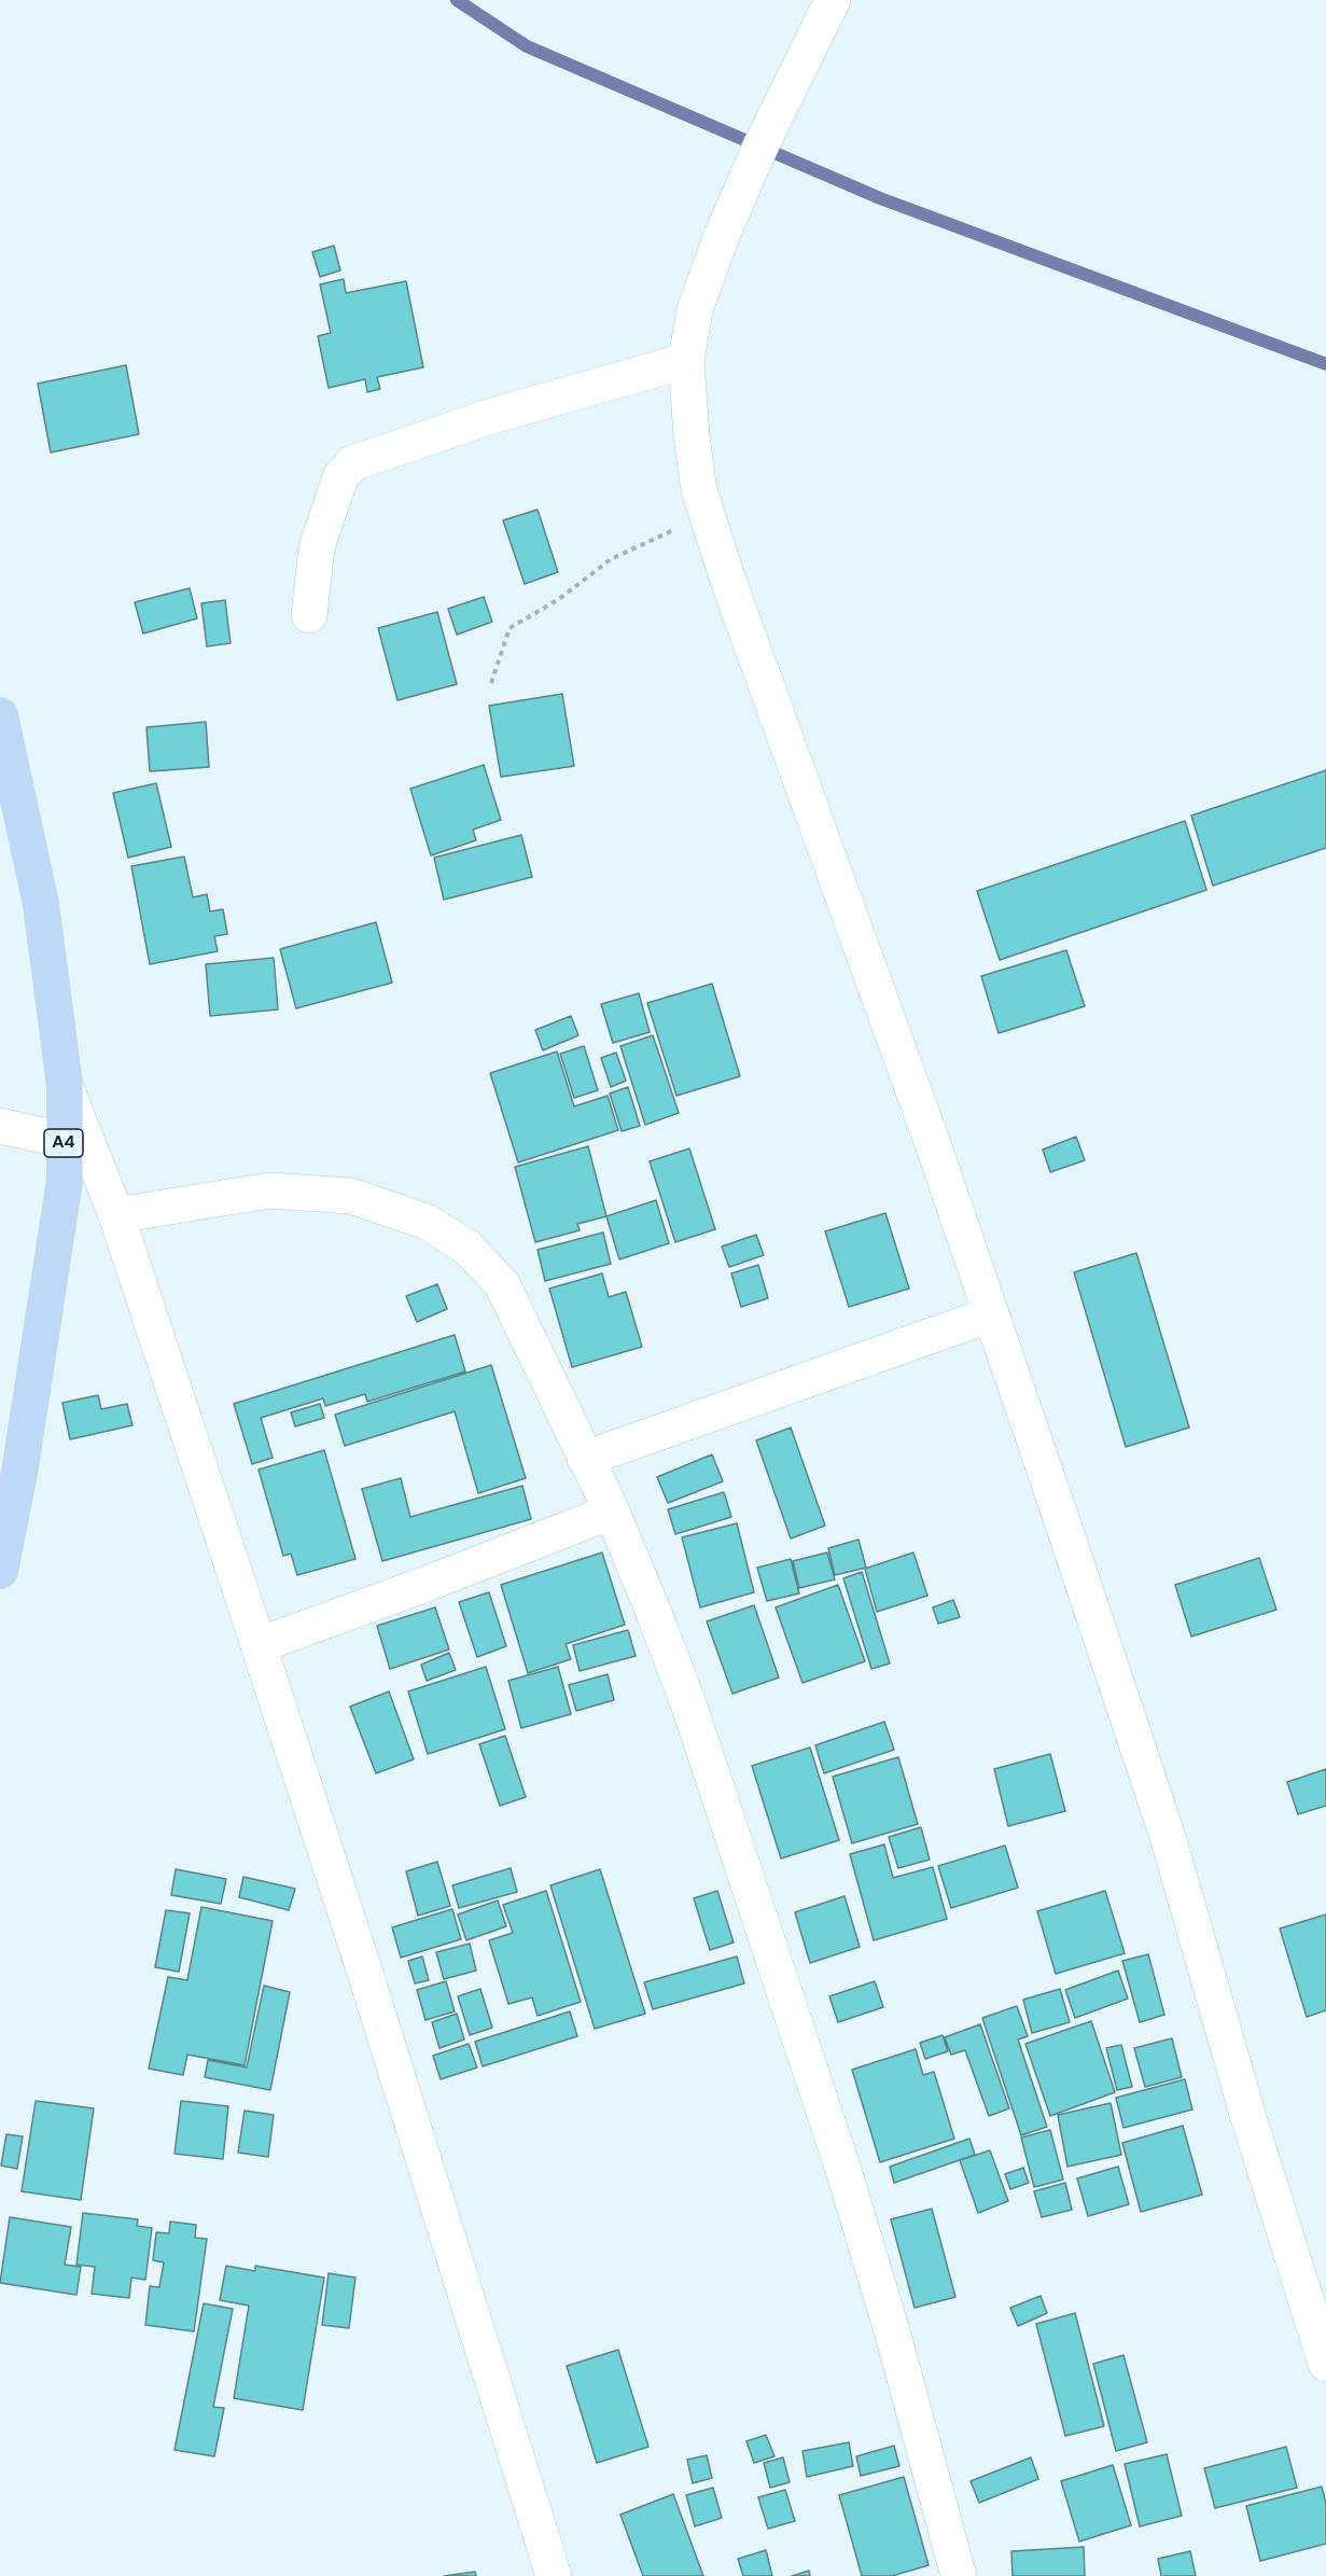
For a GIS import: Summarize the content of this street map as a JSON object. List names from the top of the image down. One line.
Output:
{"streets":{"main road":["A4"]}}
